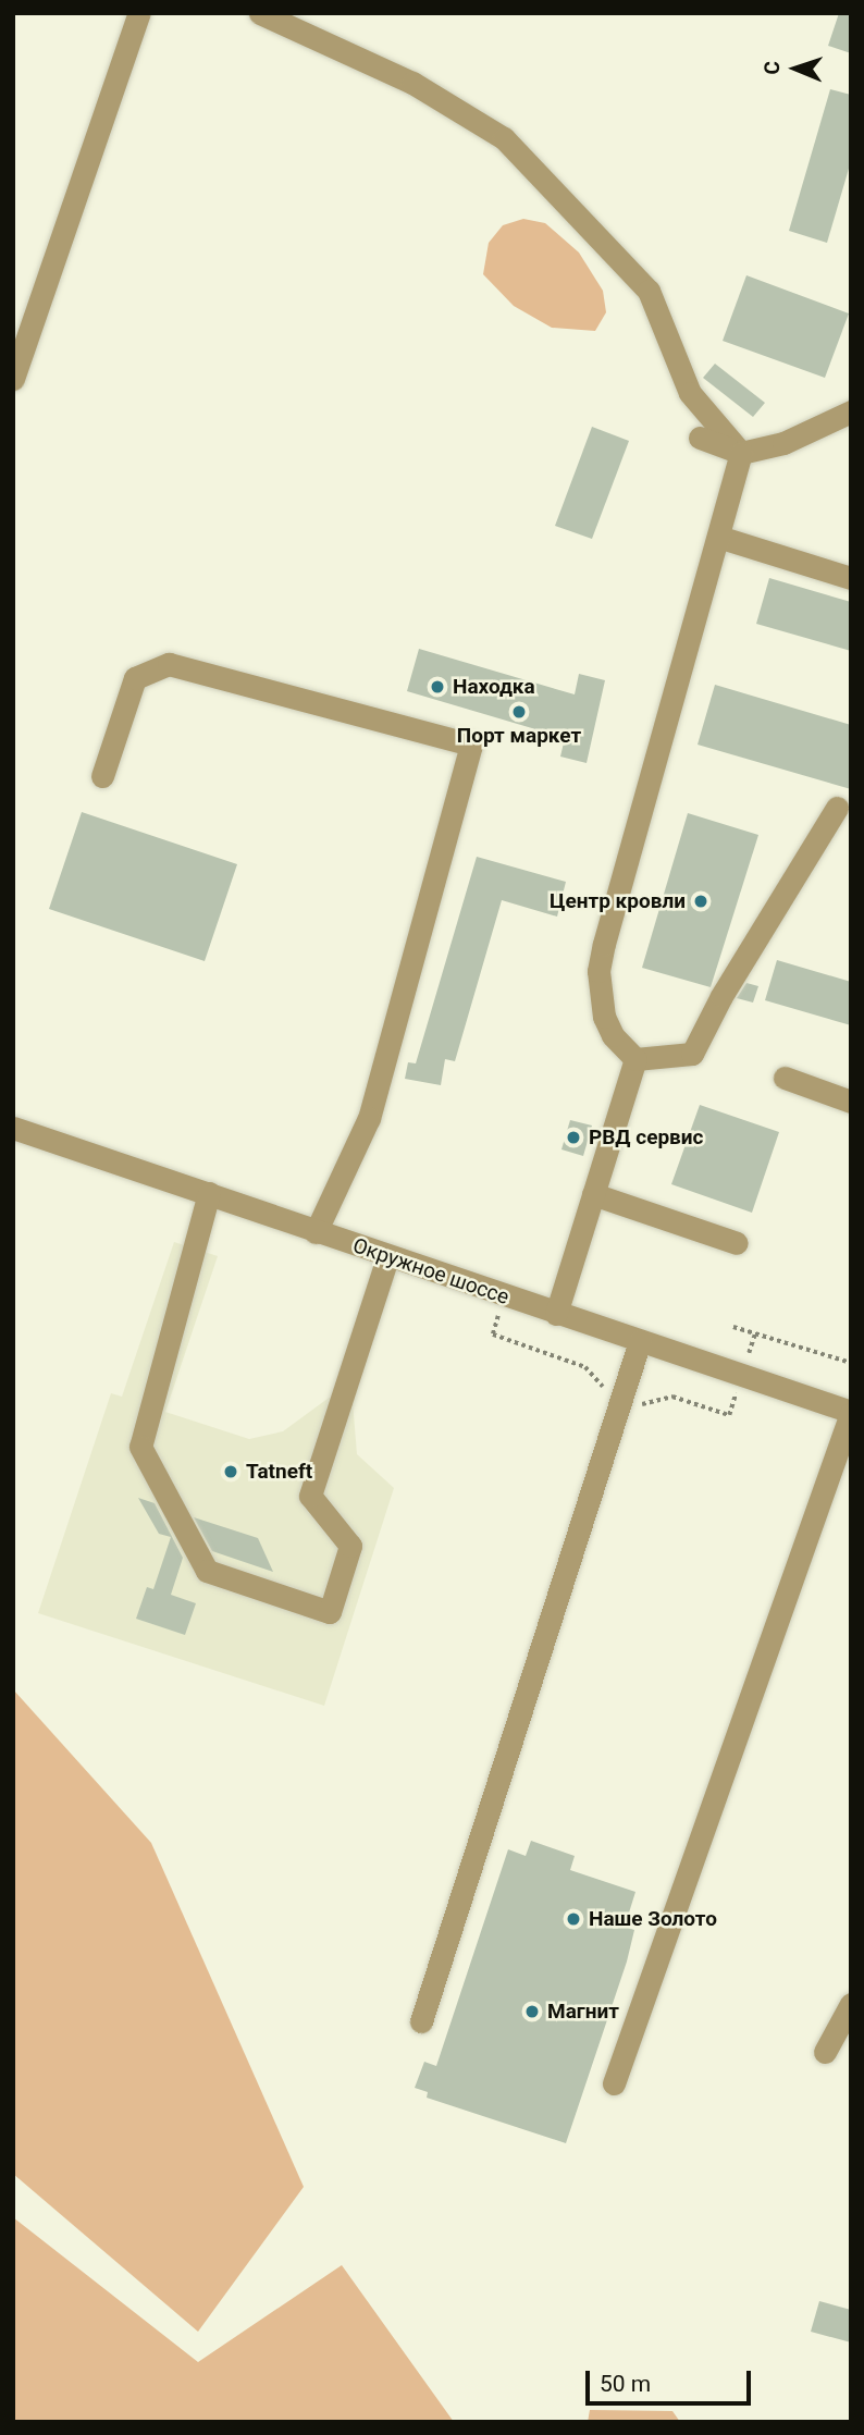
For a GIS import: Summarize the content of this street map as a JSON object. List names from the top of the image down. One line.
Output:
{"streets":{"street":["Окружное шоссе"]},"places":["Находка","Порт маркет","Центр кровли","РВД сервис","Tatneft","Наше Золото","Магнит"],"scale_bar":"50 m","north":"left"}
